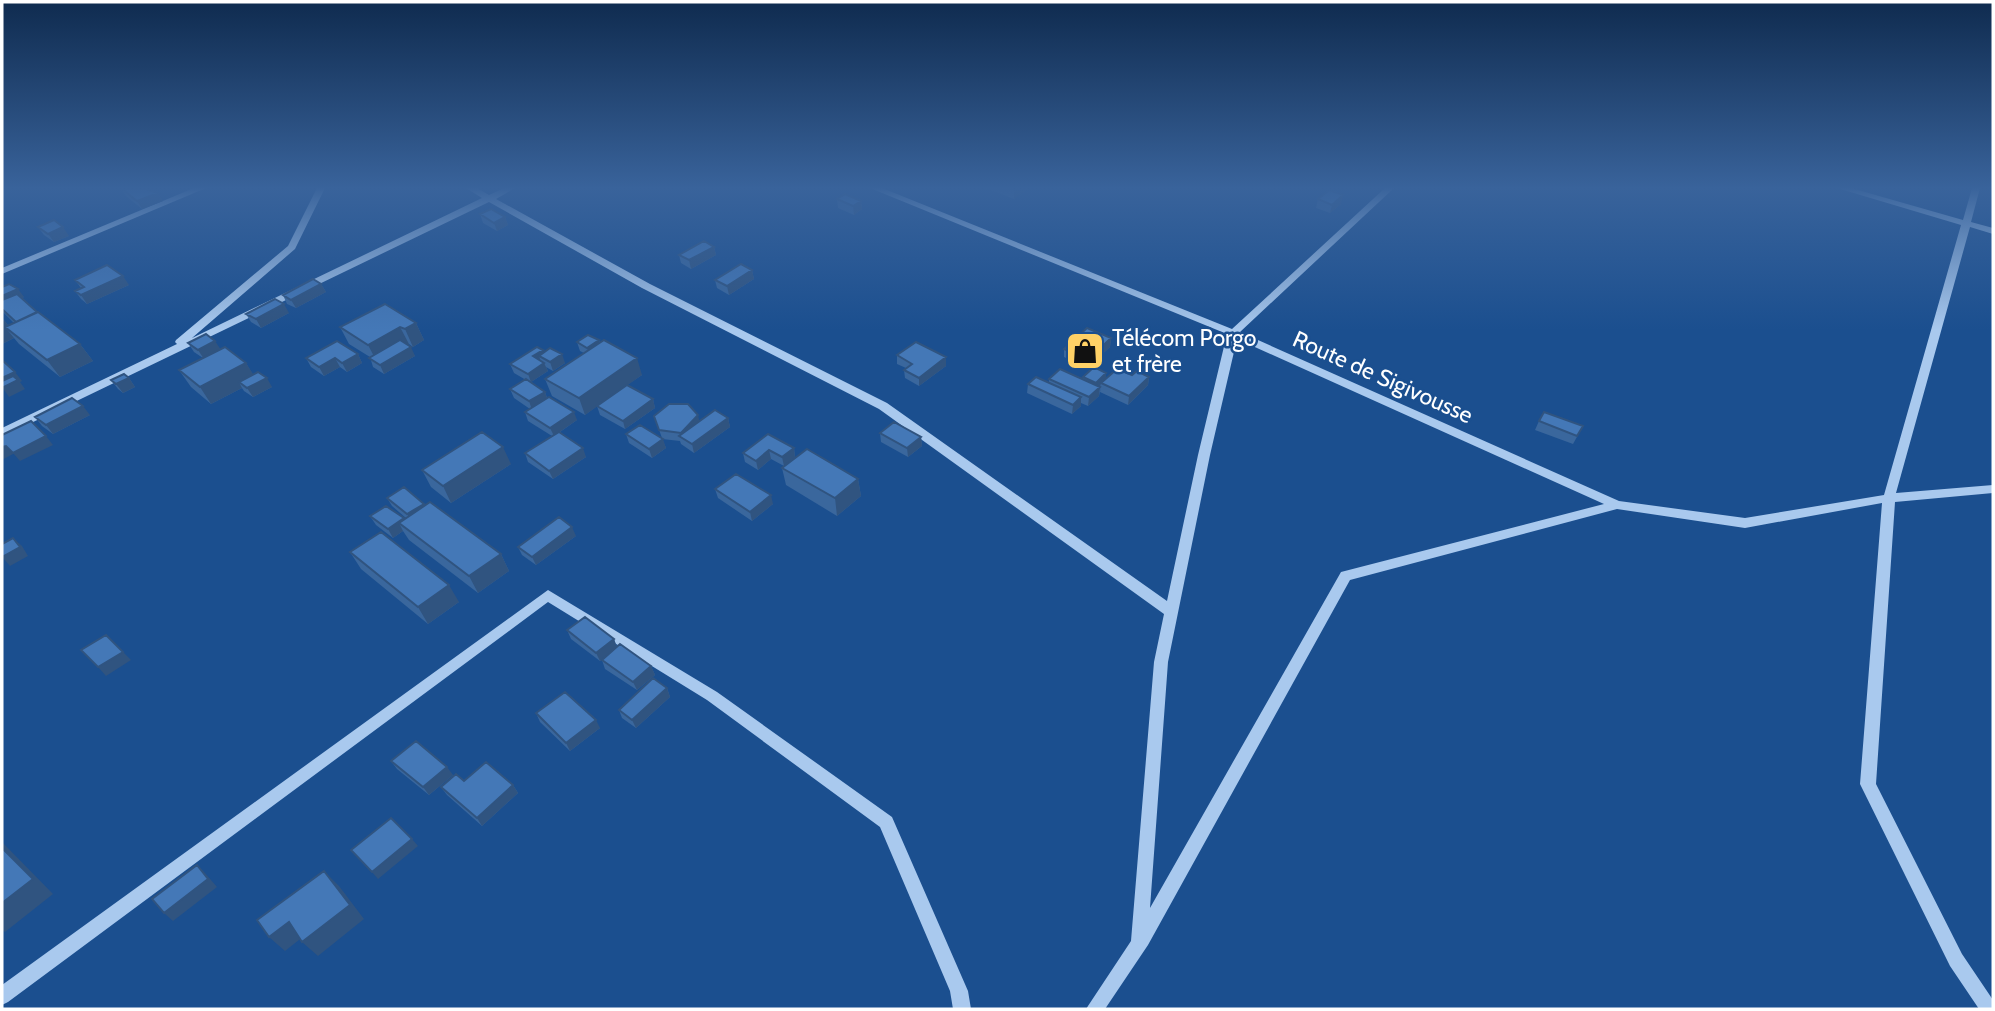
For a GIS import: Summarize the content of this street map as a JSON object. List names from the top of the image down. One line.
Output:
{"streets":{"street":["Route de Sigivousse"]},"places":{"shop":["Télécom Porgo et frère"]}}
